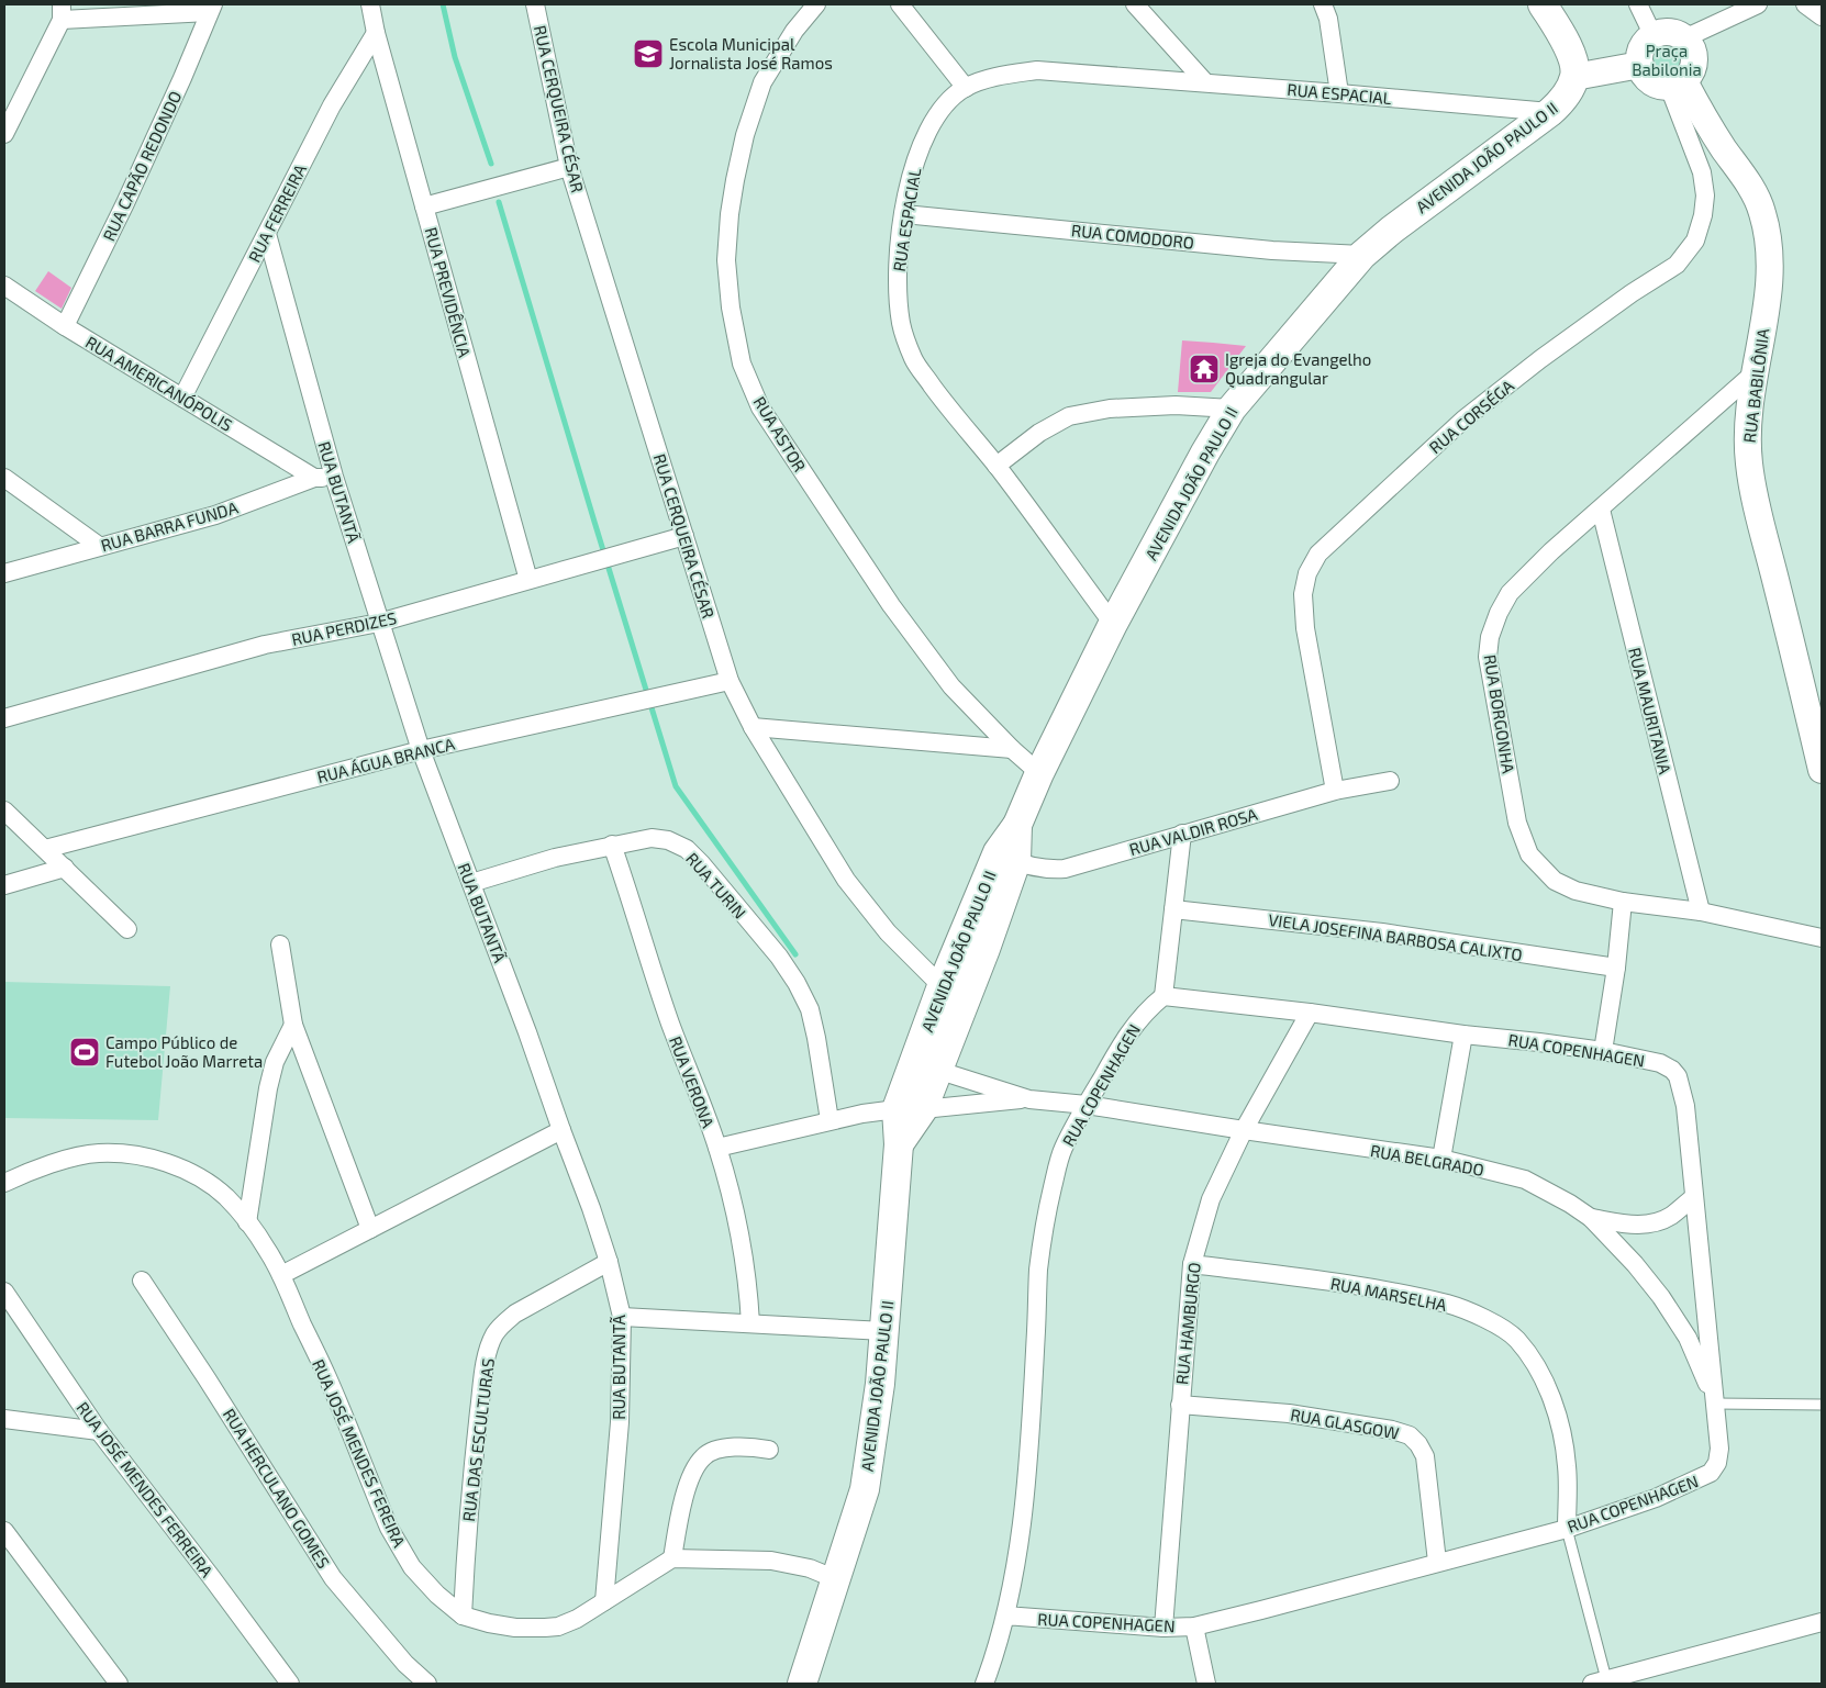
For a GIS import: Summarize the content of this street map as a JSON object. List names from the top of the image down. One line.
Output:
{"streets":{"main road":["AVENIDA JOÃO PAULO II"],"street":["RUA ESPACIAL","RUA CERQUEIRA CÉSAR","RUA CAPÃO REDONDO","RUA FERREIRA","RUA COMODORO","RUA PREVIDÊNCIA","RUA AMERICANÓPOLIS","RUA BABILÔNIA","RUA CORSÉGA","RUA ASTOR","RUA BUTANTÃ","RUA BARRA FUNDA","RUA PERDIZES","RUA MAURITANIA","RUA BORGONHA","RUA ÁGUA BRANCA","RUA VALDIR ROSA","RUA TURIN","VIELA JOSEFINA BARBOSA CALIXTO","RUA COPENHAGEN","RUA VERONA","RUA BELGRADO","RUA MARSELHA","RUA HAMBURGO","RUA GLASGOW","RUA DAS ESCULTURAS","RUA JOSÉ MENDES FEREIRA","RUA HERCULANO GOMES","RUA JOSÉ MENDES FERREIRA"]},"crossings":[["RUA ESPACIAL","AVENIDA JOÃO PAULO II"],["RUA ESPACIAL","RUA COMODORO"],["RUA CERQUEIRA CÉSAR","AVENIDA JOÃO PAULO II"],["RUA CERQUEIRA CÉSAR","RUA PERDIZES"],["RUA CERQUEIRA CÉSAR","RUA ÁGUA BRANCA"],["AVENIDA JOÃO PAULO II","RUA COMODORO"],["AVENIDA JOÃO PAULO II","RUA ASTOR"],["AVENIDA JOÃO PAULO II","RUA VALDIR ROSA"],["AVENIDA JOÃO PAULO II","RUA BELGRADO"],["RUA CAPÃO REDONDO","RUA AMERICANÓPOLIS"],["RUA FERREIRA","RUA PREVIDÊNCIA"],["RUA FERREIRA","RUA AMERICANÓPOLIS"],["RUA FERREIRA","RUA BUTANTÃ"],["RUA PREVIDÊNCIA","RUA PERDIZES"],["RUA AMERICANÓPOLIS","RUA BARRA FUNDA"],["RUA BABILÔNIA","RUA CORSÉGA"],["RUA BABILÔNIA","RUA BORGONHA"],["RUA CORSÉGA","RUA VALDIR ROSA"],["RUA BUTANTÃ","RUA BARRA FUNDA"],["RUA BUTANTÃ","RUA PERDIZES"],["RUA BUTANTÃ","RUA ÁGUA BRANCA"],["RUA BUTANTÃ","RUA TURIN"],["RUA BUTANTÃ","RUA DAS ESCULTURAS"],["RUA BUTANTÃ","RUA JOSÉ MENDES FEREIRA"],["RUA MAURITANIA","RUA BORGONHA"],["RUA TURIN","RUA VERONA"],["RUA TURIN","RUA BELGRADO"],["RUA COPENHAGEN","RUA BELGRADO"],["RUA COPENHAGEN","RUA MARSELHA"],["RUA COPENHAGEN","RUA HAMBURGO"],["RUA COPENHAGEN","RUA GLASGOW"],["RUA VERONA","RUA BELGRADO"],["RUA BELGRADO","RUA HAMBURGO"],["RUA MARSELHA","RUA HAMBURGO"],["RUA HAMBURGO","RUA GLASGOW"],["RUA DAS ESCULTURAS","RUA JOSÉ MENDES FEREIRA"]],"parks":["Praça Babilonia"],"places":{"school or university":["Escola Municipal Jornalista José Ramos"],"temple":["Igreja do Evangelho Quadrangular"],"sports":["Campo Público de Futebol João Marreta"]}}
